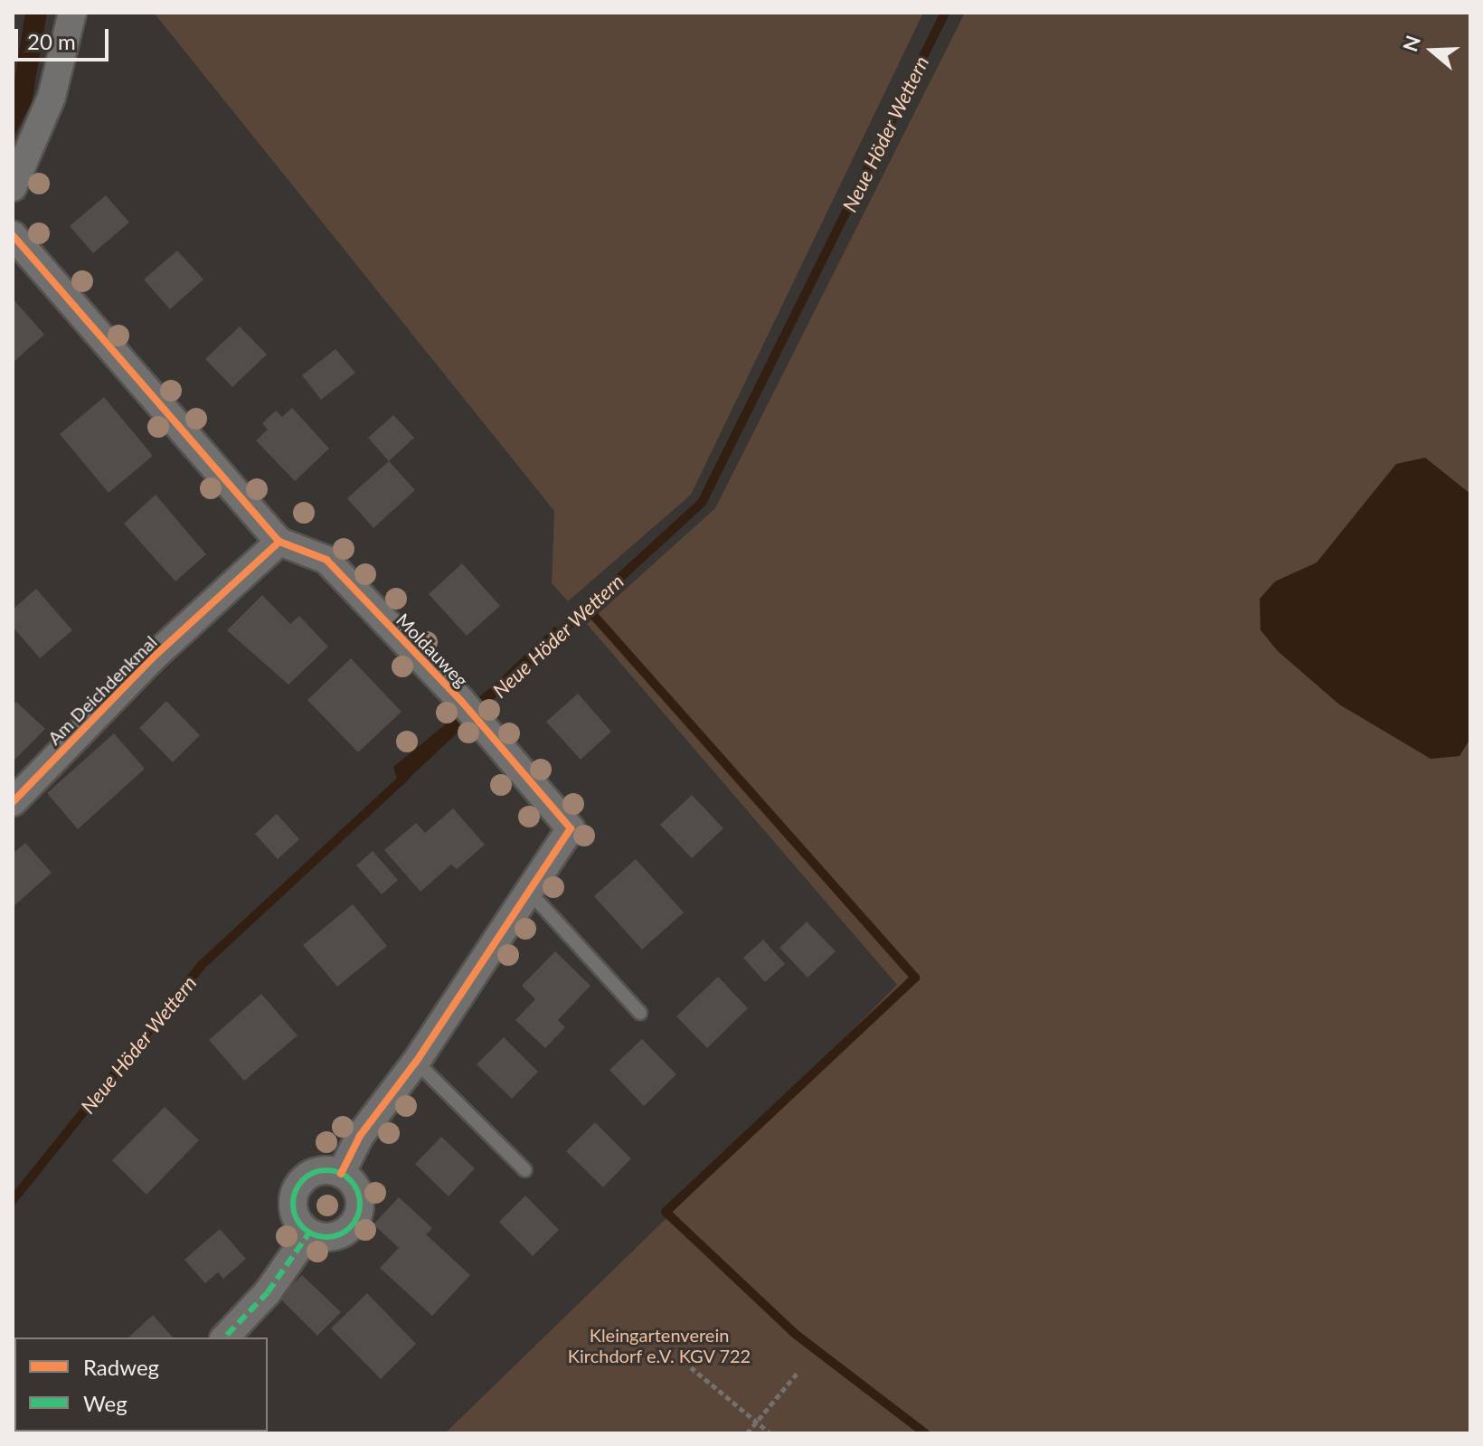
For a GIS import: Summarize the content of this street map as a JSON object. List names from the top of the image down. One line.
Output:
{"streets":{"street":["Moldauweg","Am Deichdenkmal"]},"crossings":[["Moldauweg","Am Deichdenkmal"]],"water":["Neue Höder Wettern"],"parks":["Kleingartenverein Kirchdorf e.V. KGV 722"],"legend":["Radweg","Weg"],"scale_bar":"20 m","north":"left"}
